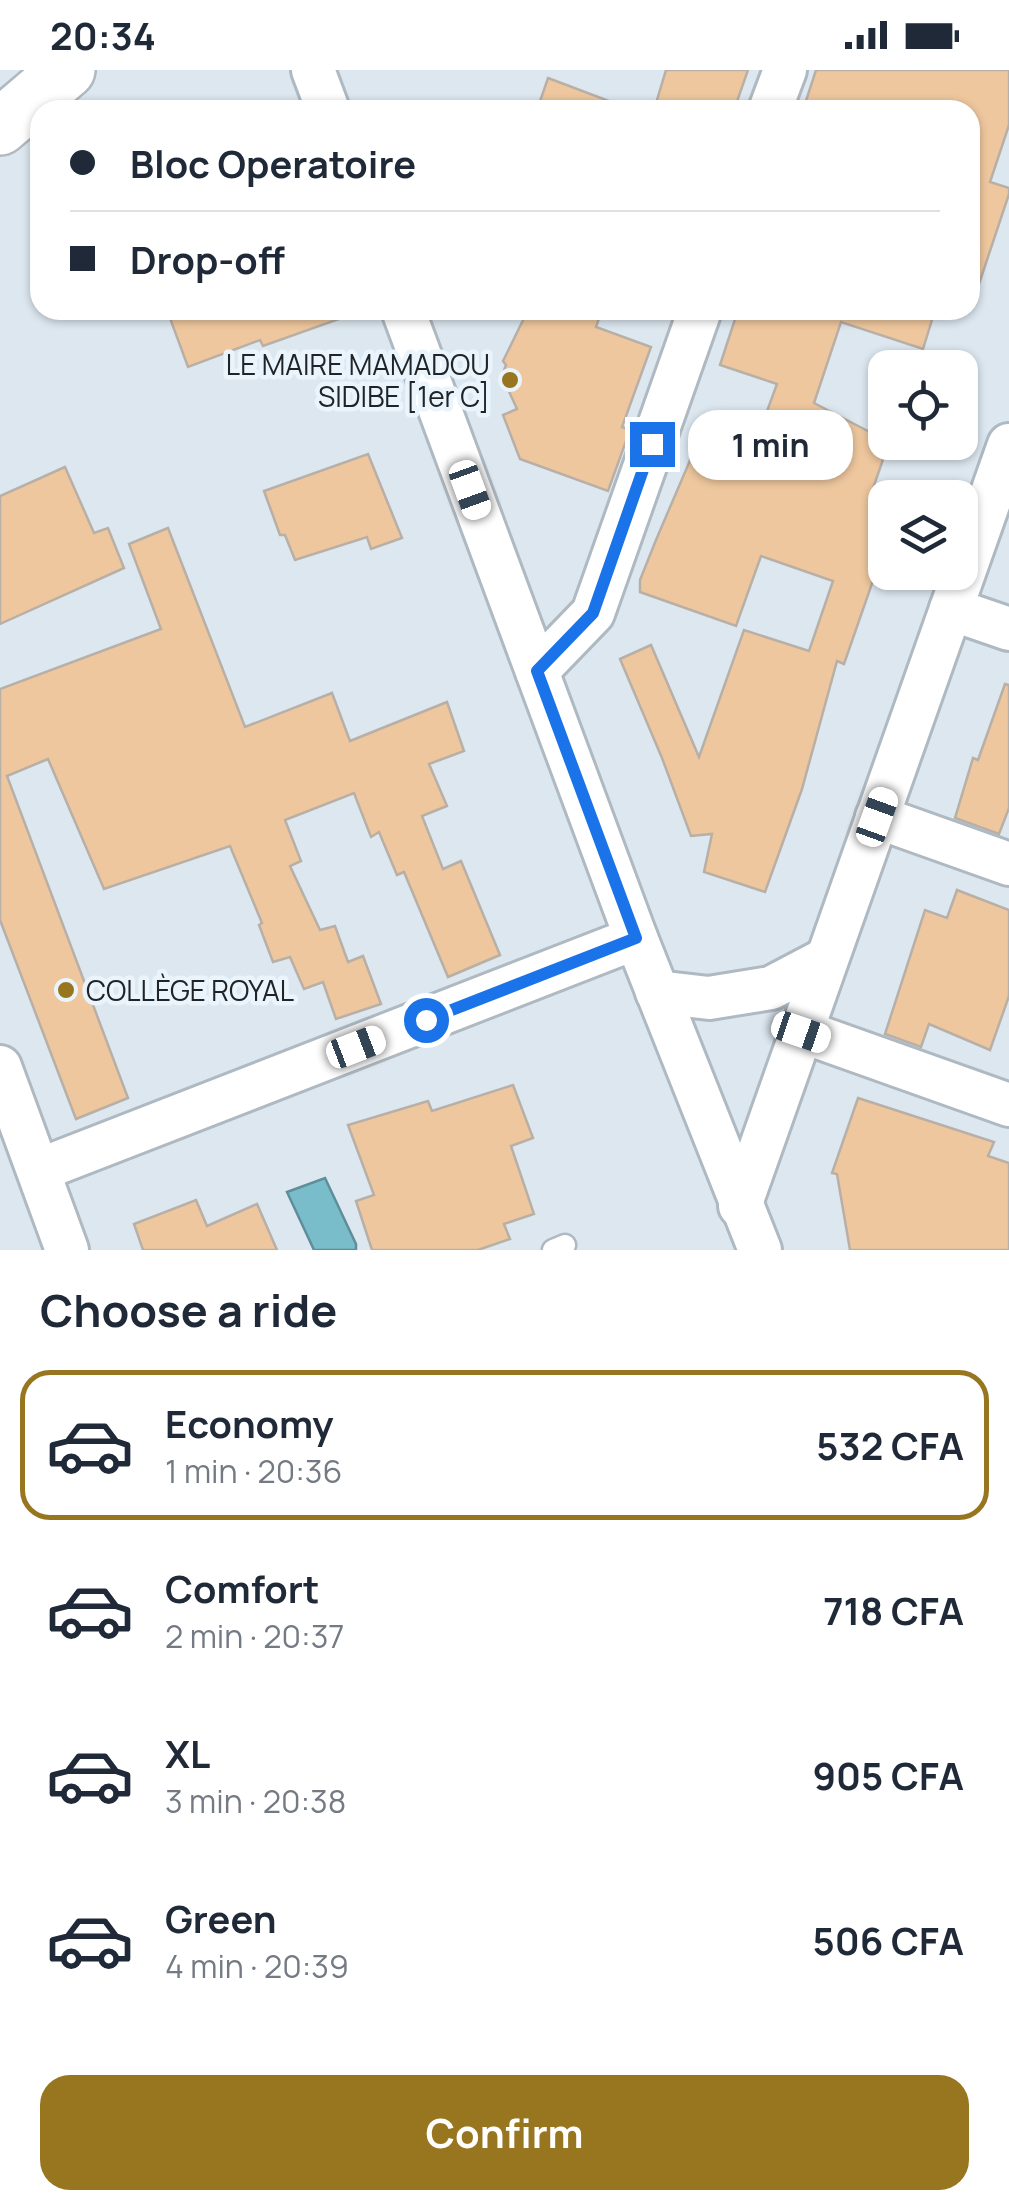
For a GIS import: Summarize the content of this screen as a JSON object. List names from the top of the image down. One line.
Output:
{"places":["LE MAIRE MAMADOU SIDIBE [1er C]","COLLÈGE ROYAL"],"page":{"status":"20:34","banner":["Bloc Operatoire","Drop-off"],"bubble":"1 min","heading":"Choose a ride","list":[{"name":"Economy","note":"1 min · 20:36","value":"532 CFA"},{"name":"Comfort","note":"2 min · 20:37","value":"718 CFA"},{"name":"XL","note":"3 min · 20:38","value":"905 CFA"},{"name":"Green","note":"4 min · 20:39","value":"506 CFA"}],"buttons":"Confirm"}}
